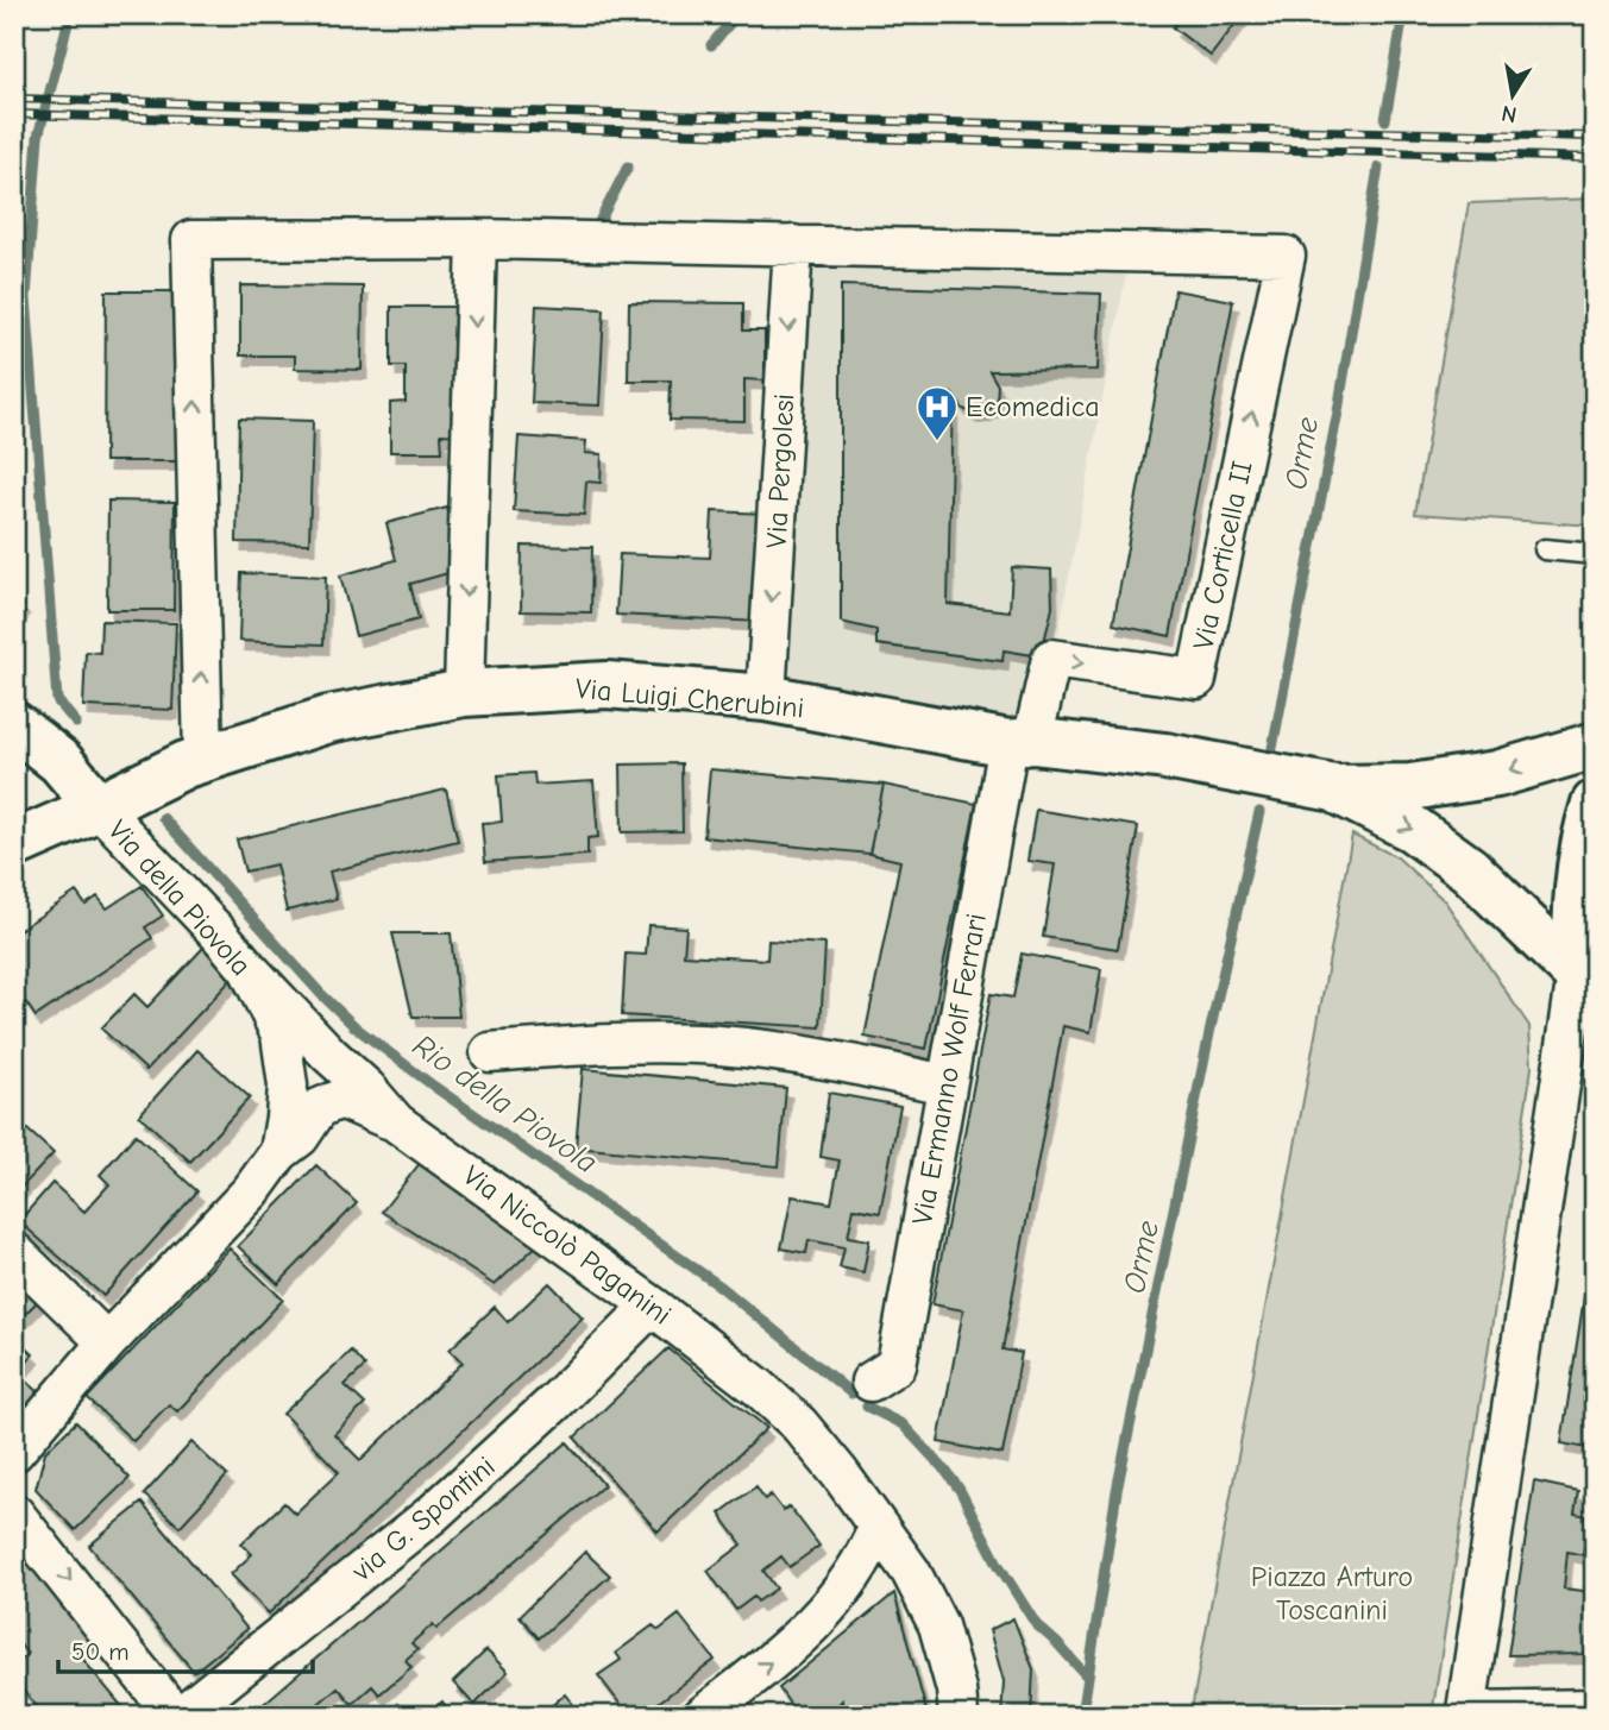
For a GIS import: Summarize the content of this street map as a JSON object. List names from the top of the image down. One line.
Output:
{"streets":{"main road":["Via Luigi Cherubini","Via della Piovola"],"street":["Via Pergolesi","Via Corticella II","Via Ermanno Wolf Ferrari","Via Niccolò Paganini","via G. Spontini"]},"crossings":[["Via Pergolesi","Via Corticella II"],["Via Pergolesi","Via Luigi Cherubini"],["Via Corticella II","Via Luigi Cherubini"],["Via Corticella II","Via Ermanno Wolf Ferrari"],["Via Luigi Cherubini","Via della Piovola"],["Via Luigi Cherubini","Via Ermanno Wolf Ferrari"],["Via della Piovola","Via Niccolò Paganini"],["Via Niccolò Paganini","via G. Spontini"]],"water":["Orme","Rio della Piovola"],"parks":["Piazza Arturo Toscanini"],"places":{"hospital":["Ecomedica"]},"scale_bar":"50 m","north":"bottom"}
